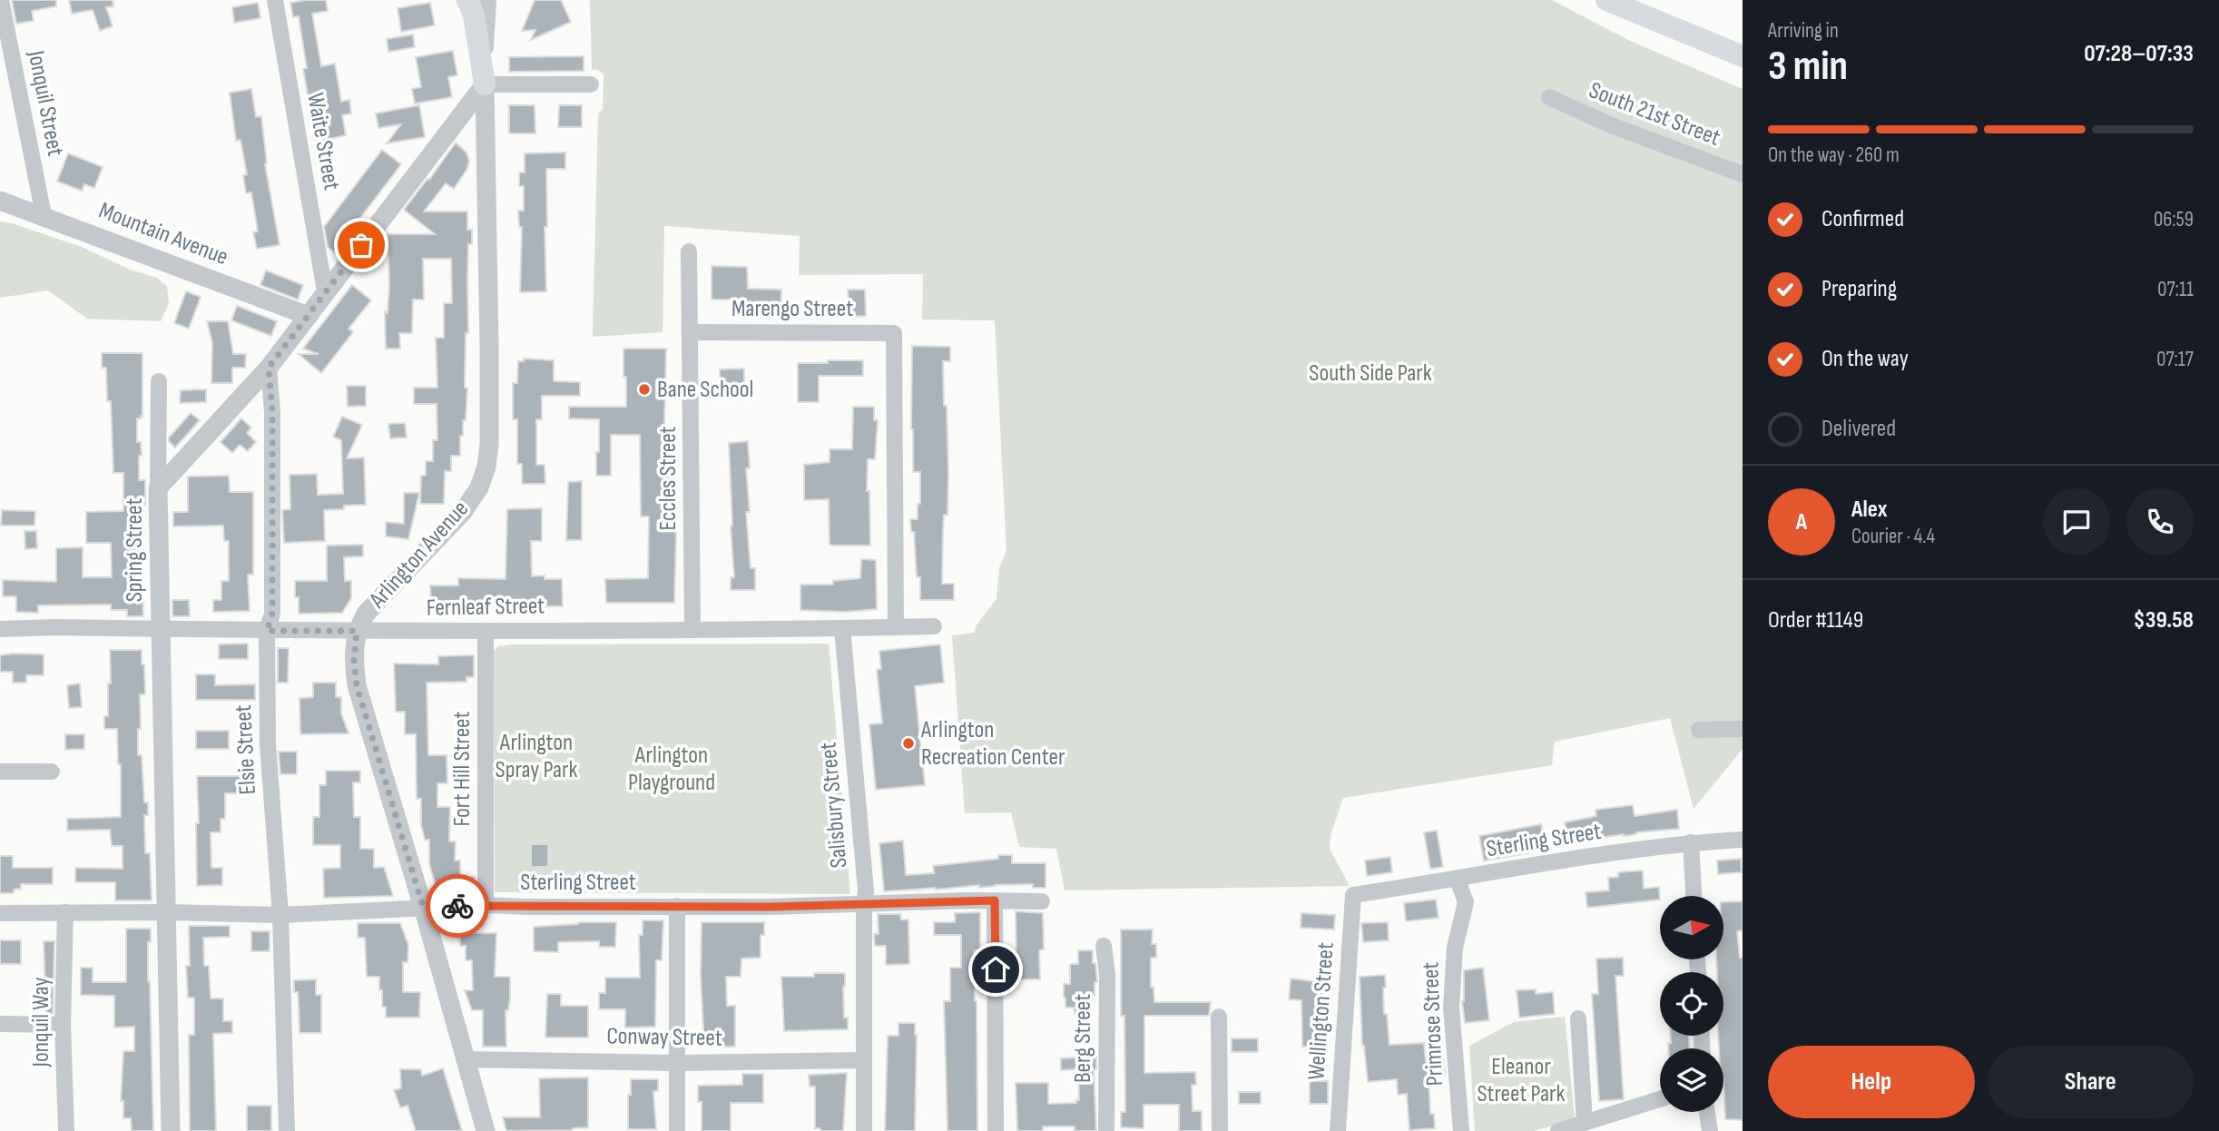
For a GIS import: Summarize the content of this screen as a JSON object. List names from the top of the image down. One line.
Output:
{"streets":{"main road":["Arlington Avenue"],"street":["Jonquil Street","South 21st Street","Waite Street","Mountain Avenue","Marengo Street","Eccles Street","Spring Street","Fernleaf Street","Elsie Street","Fort Hill Street","Salisbury Street","Sterling Street","Wellington Street","Jonquil Way","Primrose Street","Conway Street","Berg Street"]},"crossings":[["Jonquil Street","Mountain Avenue"],["Waite Street","Spring Street"],["Mountain Avenue","Spring Street"],["Marengo Street","Eccles Street"],["Marengo Street","Fernleaf Street"],["Eccles Street","Fernleaf Street"],["Spring Street","Arlington Avenue"],["Spring Street","Fernleaf Street"],["Spring Street","Elsie Street"],["Spring Street","Sterling Street"],["Arlington Avenue","Fernleaf Street"],["Arlington Avenue","Sterling Street"],["Arlington Avenue","Conway Street"],["Fernleaf Street","Elsie Street"],["Fernleaf Street","Fort Hill Street"],["Fernleaf Street","Salisbury Street"],["Elsie Street","Sterling Street"],["Fort Hill Street","Sterling Street"],["Salisbury Street","Sterling Street"],["Salisbury Street","Conway Street"],["Sterling Street","Wellington Street"],["Sterling Street","Jonquil Way"],["Sterling Street","Primrose Street"]],"parks":["South Side Park","Arlington Spray Park","Arlington Playground","Eleanor Street Park"],"places":["Bane School","Arlington Recreation Center"],"north":"right","page":{"heading":["3 min","Arriving in","07:28–07:33"],"panel":["Alex","Courier · 4.4","Order #1149","$39.58"],"bar":"On the way · 260 m","list":[["Confirmed","06:59"],["Preparing","07:11"],["On the way","07:17"],"Delivered"],"round":"A","buttons":["Help","Share"]}}
